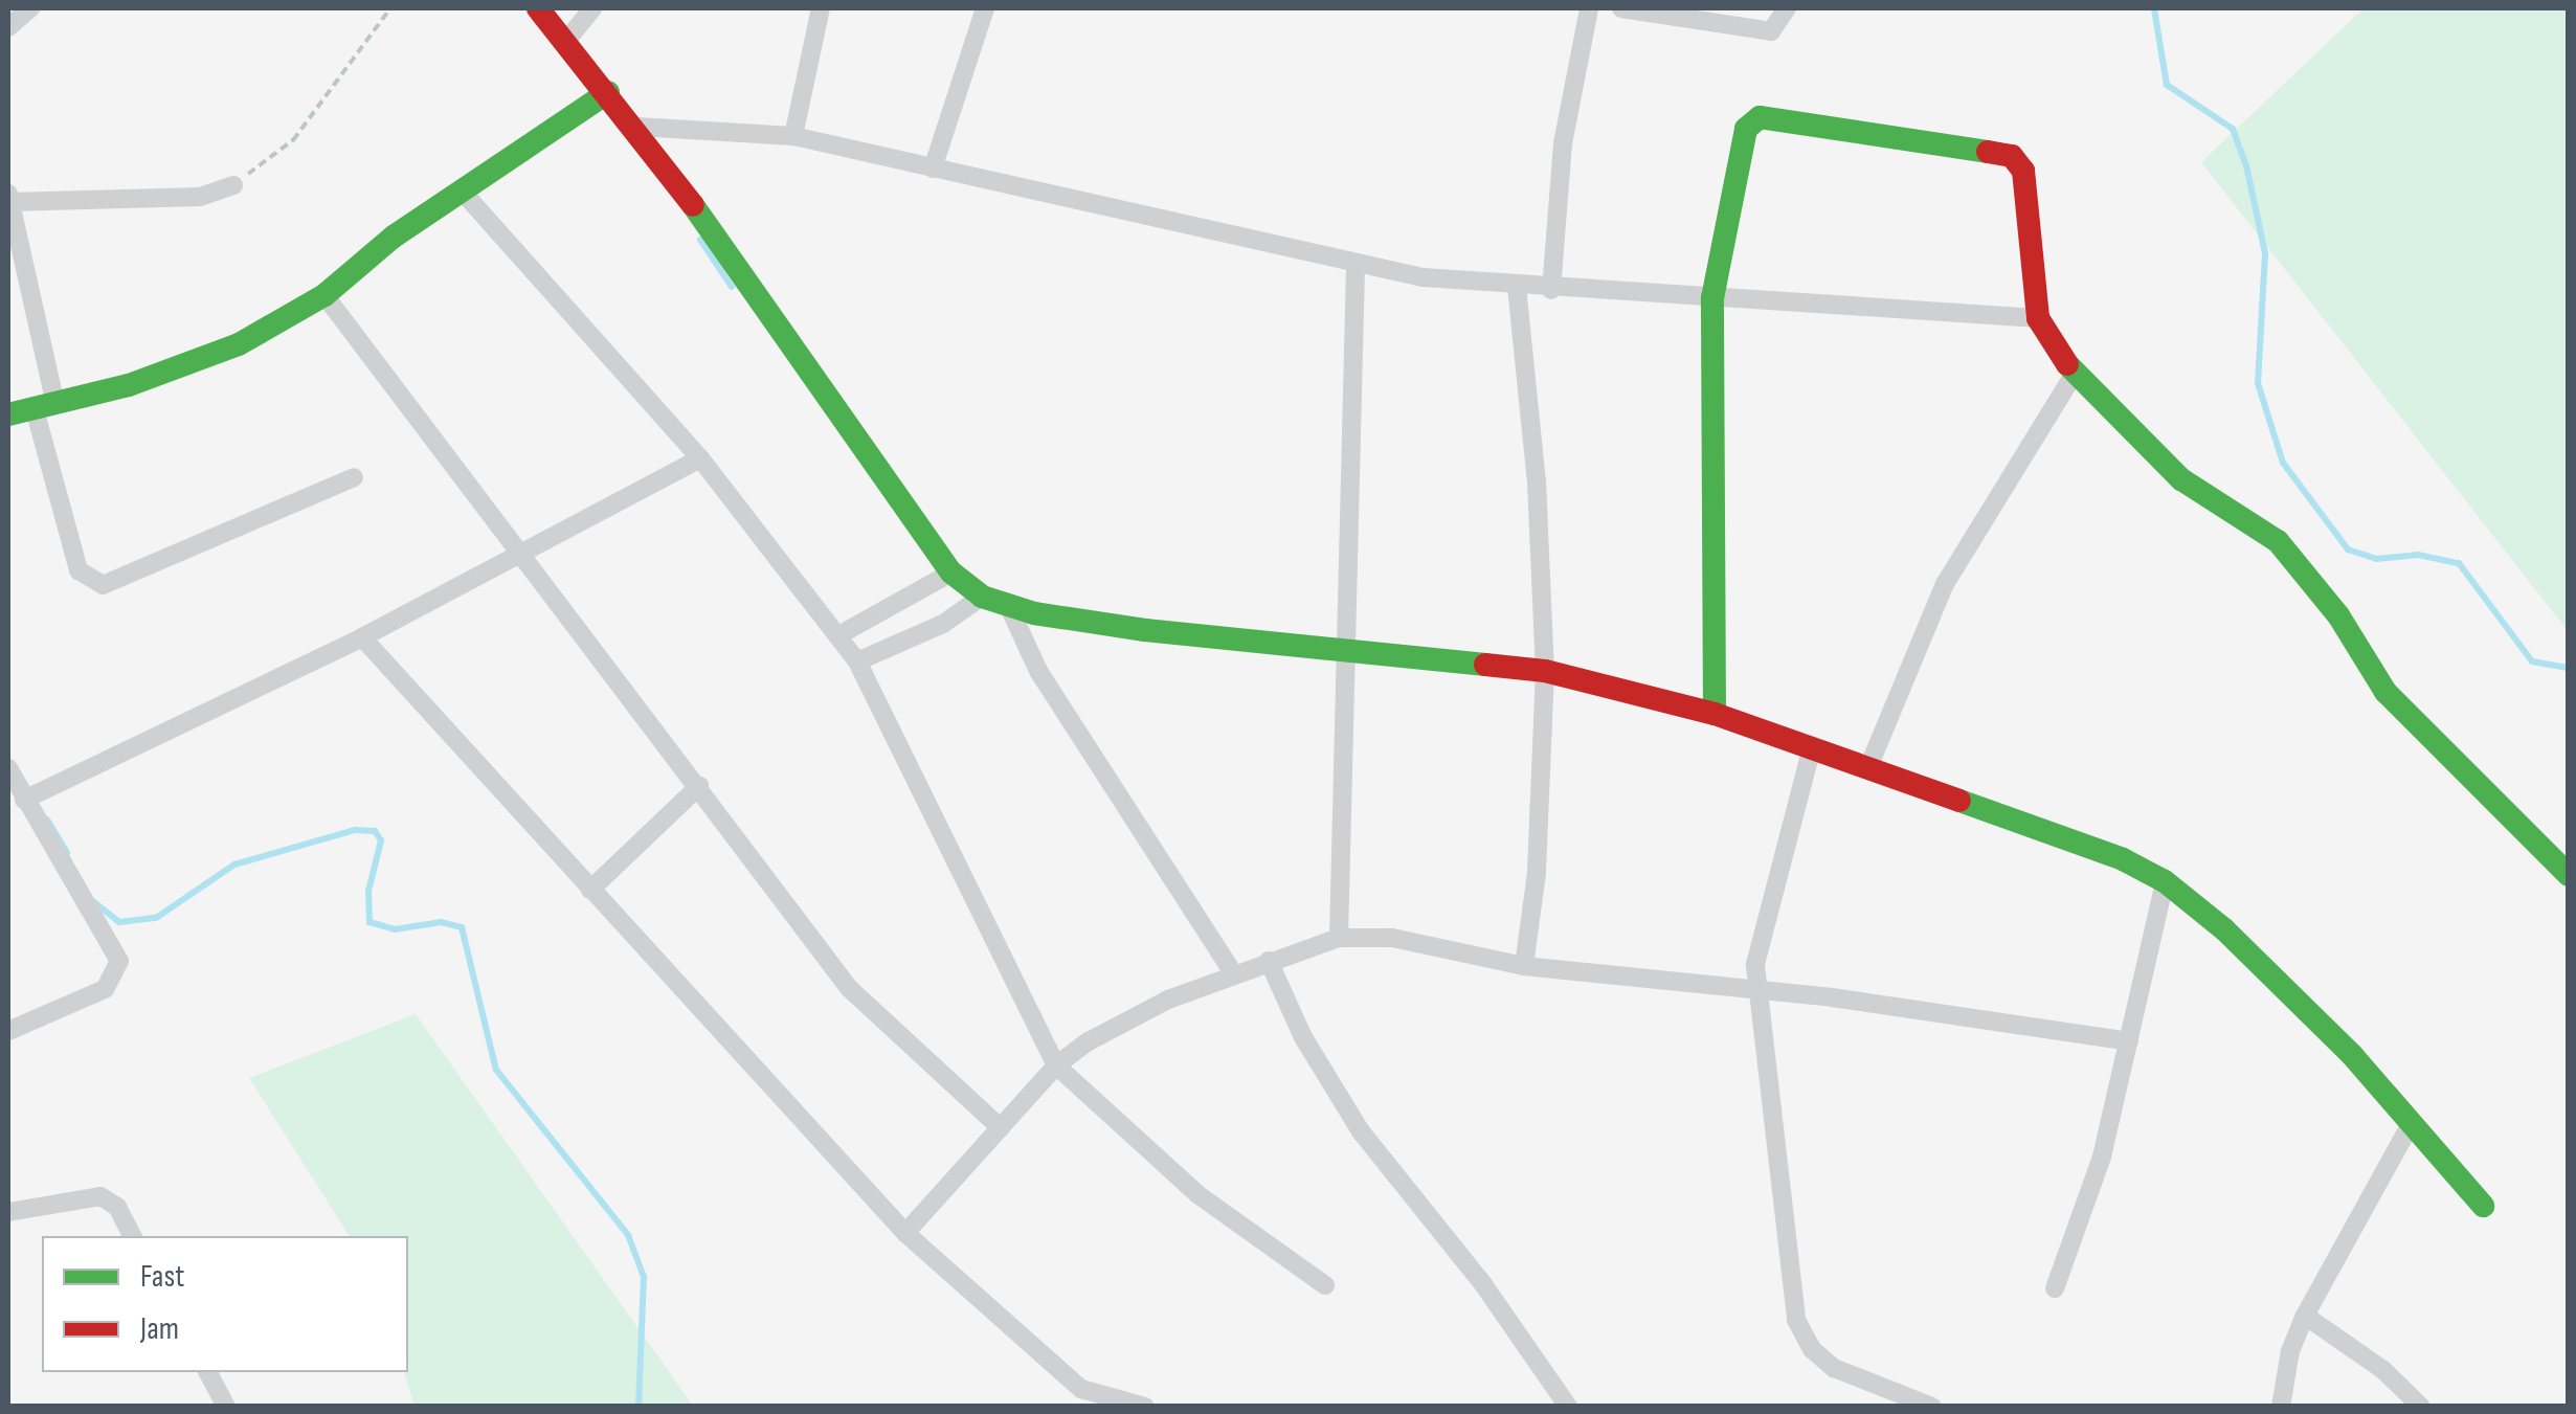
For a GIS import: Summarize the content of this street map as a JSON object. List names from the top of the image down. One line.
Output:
{"legend":["Fast","Jam"]}
